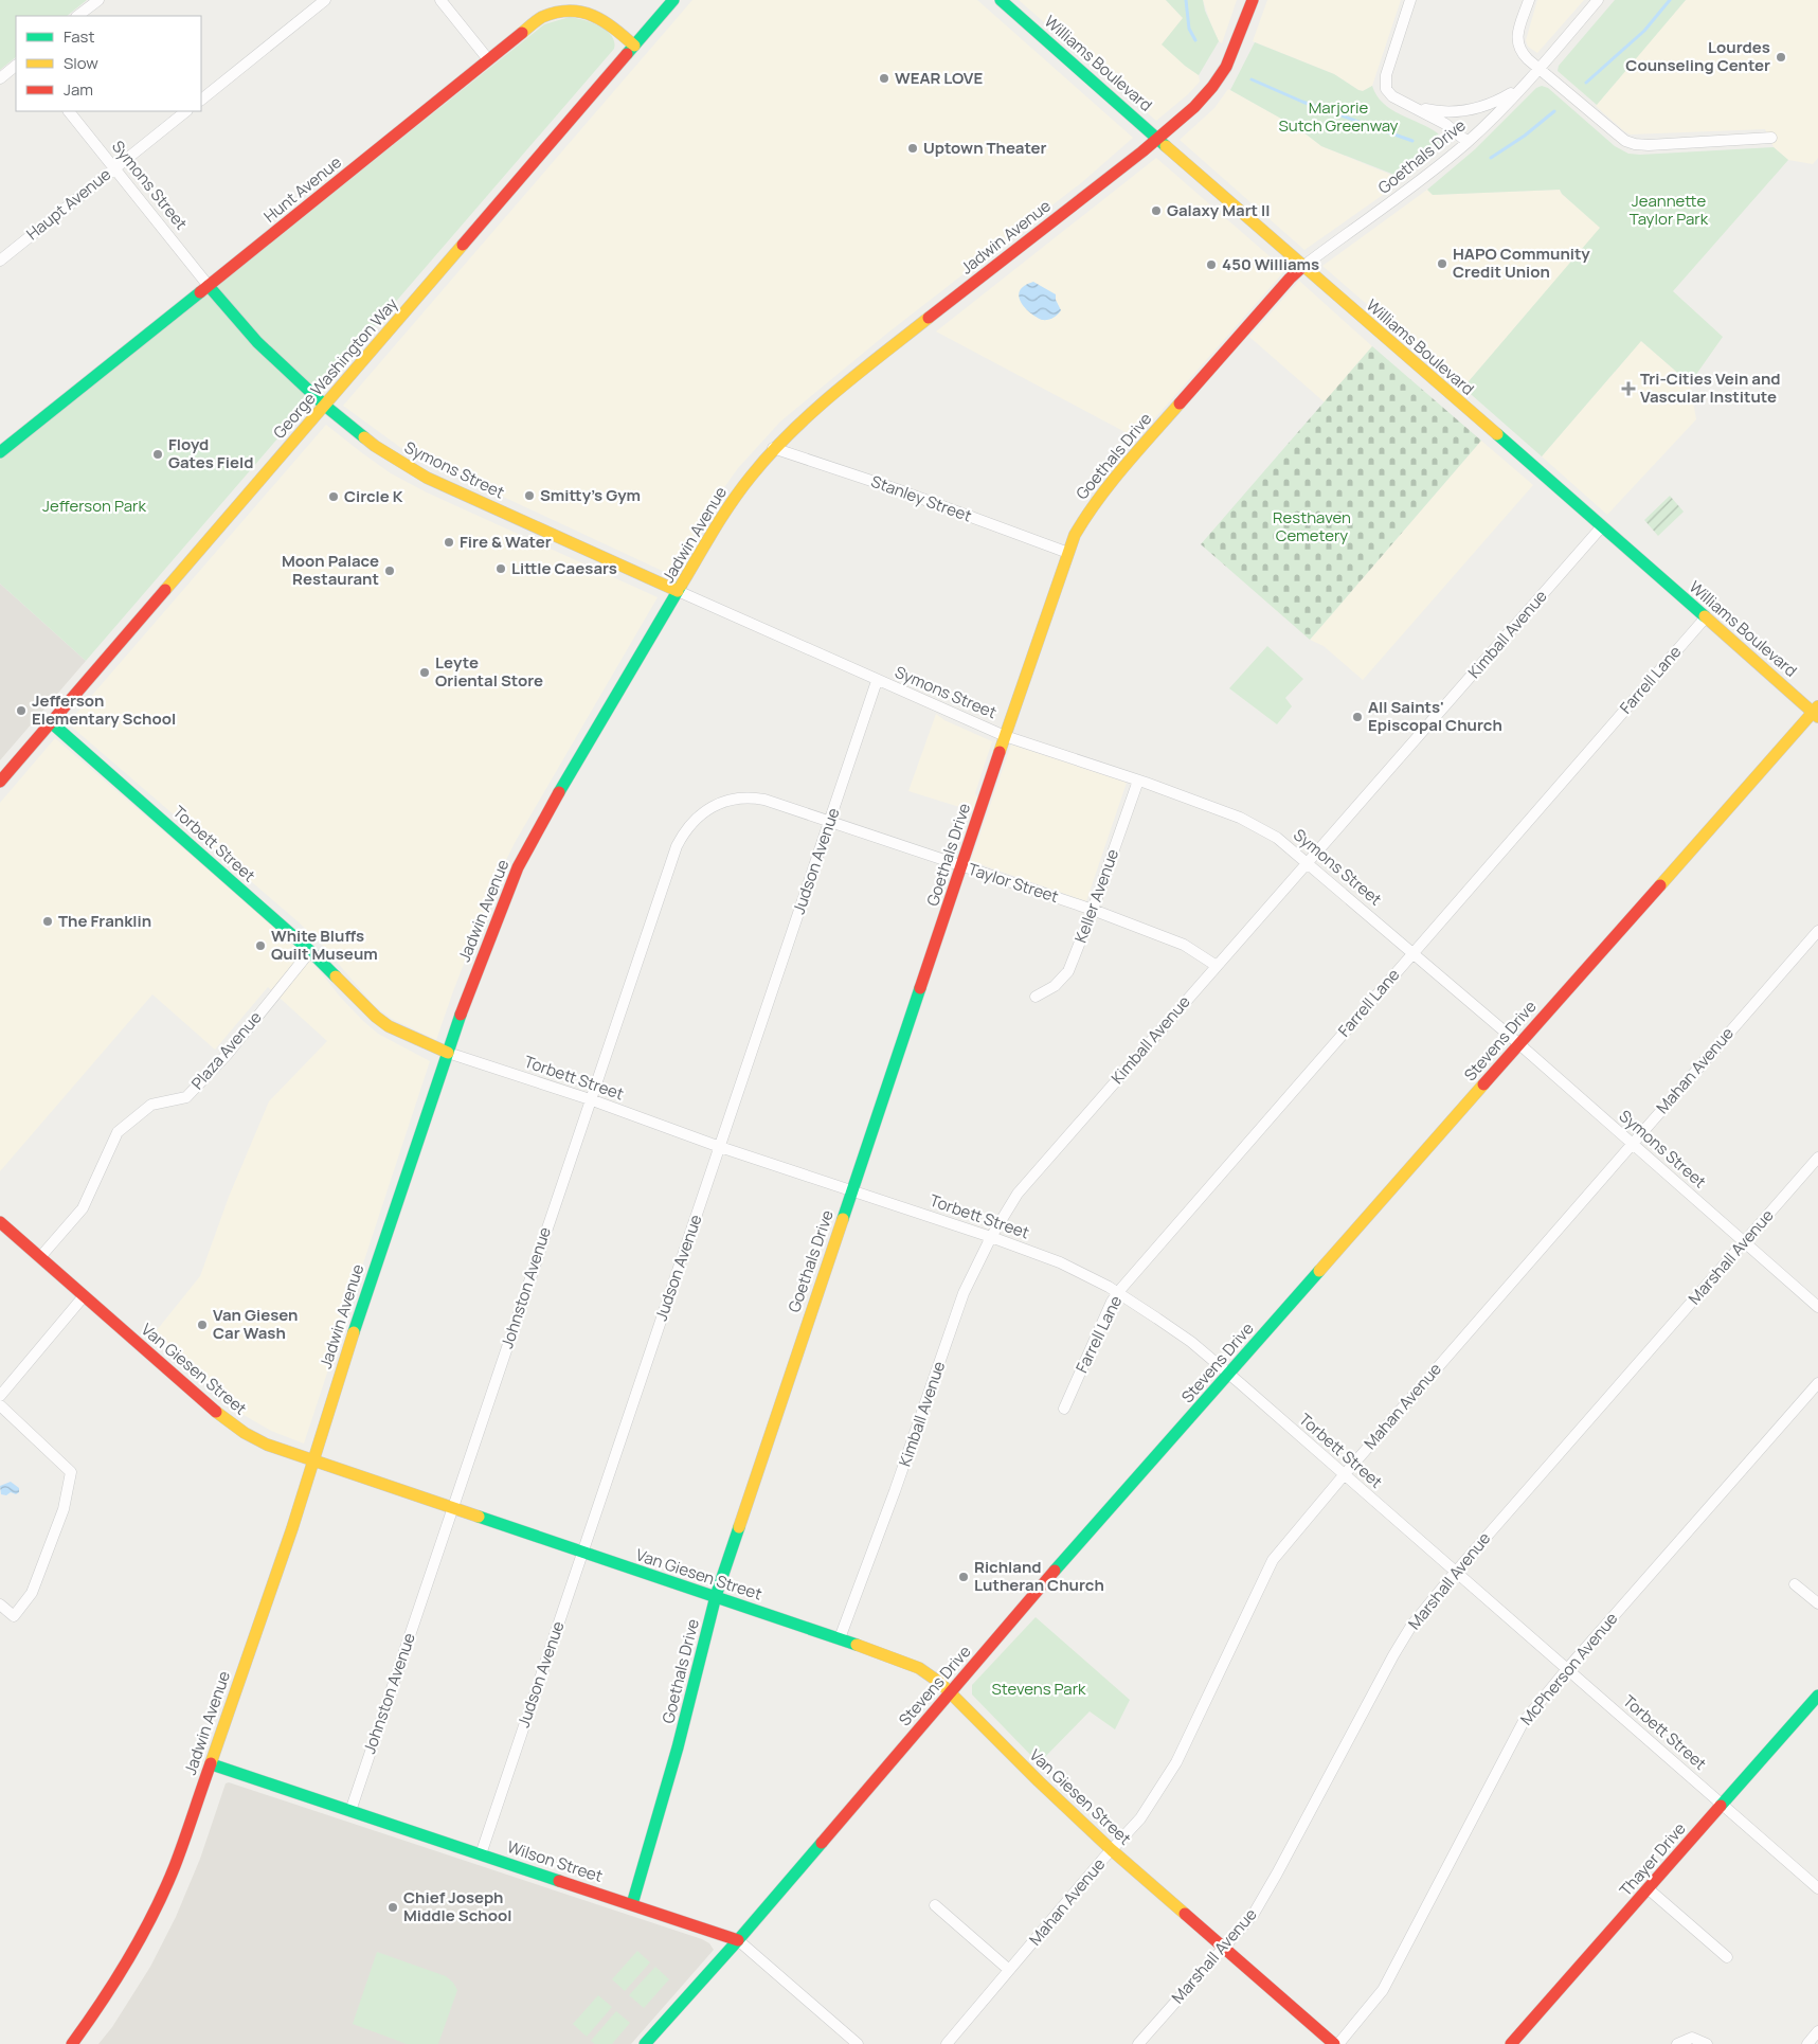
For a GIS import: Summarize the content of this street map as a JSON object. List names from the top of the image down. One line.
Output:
{"streets":{"main road":["Williams Boulevard","Goethals Drive","Symons Street","Hunt Avenue","Jadwin Avenue","George Washington Way","Torbett Street","Stevens Drive","Van Giesen Street","Thayer Drive","Wilson Street"],"street":["Haupt Avenue","Stanley Street","Kimball Avenue","Farrell Lane","Judson Avenue","Taylor Street","Keller Avenue","Plaza Avenue","Mahan Avenue","Marshall Avenue","Johnston Avenue","McPherson Avenue"]},"crossings":[["Williams Boulevard","Goethals Drive"],["Williams Boulevard","Jadwin Avenue"],["Williams Boulevard","Kimball Avenue"],["Williams Boulevard","Farrell Lane"],["Williams Boulevard","Stevens Drive"],["Goethals Drive","Symons Street"],["Goethals Drive","Stanley Street"],["Goethals Drive","Torbett Street"],["Goethals Drive","Taylor Street"],["Goethals Drive","Van Giesen Street"],["Goethals Drive","Wilson Street"],["Symons Street","Hunt Avenue"],["Symons Street","Haupt Avenue"],["Symons Street","Jadwin Avenue"],["Symons Street","George Washington Way"],["Symons Street","Kimball Avenue"],["Symons Street","Farrell Lane"],["Symons Street","Judson Avenue"],["Symons Street","Keller Avenue"],["Symons Street","Stevens Drive"],["Symons Street","Mahan Avenue"],["Symons Street","Marshall Avenue"],["Hunt Avenue","George Washington Way"],["Jadwin Avenue","Stanley Street"],["Jadwin Avenue","Torbett Street"],["Jadwin Avenue","Van Giesen Street"],["Jadwin Avenue","Wilson Street"],["George Washington Way","Torbett Street"],["Kimball Avenue","Torbett Street"],["Kimball Avenue","Taylor Street"],["Kimball Avenue","Van Giesen Street"],["Farrell Lane","Torbett Street"],["Torbett Street","Judson Avenue"],["Torbett Street","Stevens Drive"],["Torbett Street","Plaza Avenue"],["Torbett Street","Mahan Avenue"],["Torbett Street","Marshall Avenue"],["Torbett Street","Johnston Avenue"],["Torbett Street","McPherson Avenue"],["Torbett Street","Thayer Drive"],["Judson Avenue","Taylor Street"],["Judson Avenue","Van Giesen Street"],["Judson Avenue","Wilson Street"],["Taylor Street","Keller Avenue"],["Taylor Street","Johnston Avenue"],["Stevens Drive","Van Giesen Street"],["Stevens Drive","Wilson Street"],["Plaza Avenue","Van Giesen Street"],["Mahan Avenue","Van Giesen Street"],["Marshall Avenue","Van Giesen Street"],["Johnston Avenue","Van Giesen Street"],["Johnston Avenue","Wilson Street"],["Van Giesen Street","McPherson Avenue"]],"parks":["Marjorie Sutch Greenway","Jeannette Taylor Park","Jefferson Park","Resthaven Cemetery","Stevens Park"],"places":{"other":["Lourdes Counseling Center","WEAR LOVE","Uptown Theater","Galaxy Mart II","HAPO Community Credit Union","450 Williams","Floyd Gates Field","Smitty's Gym","Circle K","Fire & Water","Little Caesars","Moon Palace Restaurant","Leyte Oriental Store","Jefferson Elementary School","All Saints' Episcopal Church","The Franklin","White Bluffs Quilt Museum","Van Giesen Car Wash","Richland Lutheran Church","Chief Joseph Middle School"],"health":["Tri-Cities Vein and Vascular Institute"]},"legend":["Fast","Slow","Jam"]}
